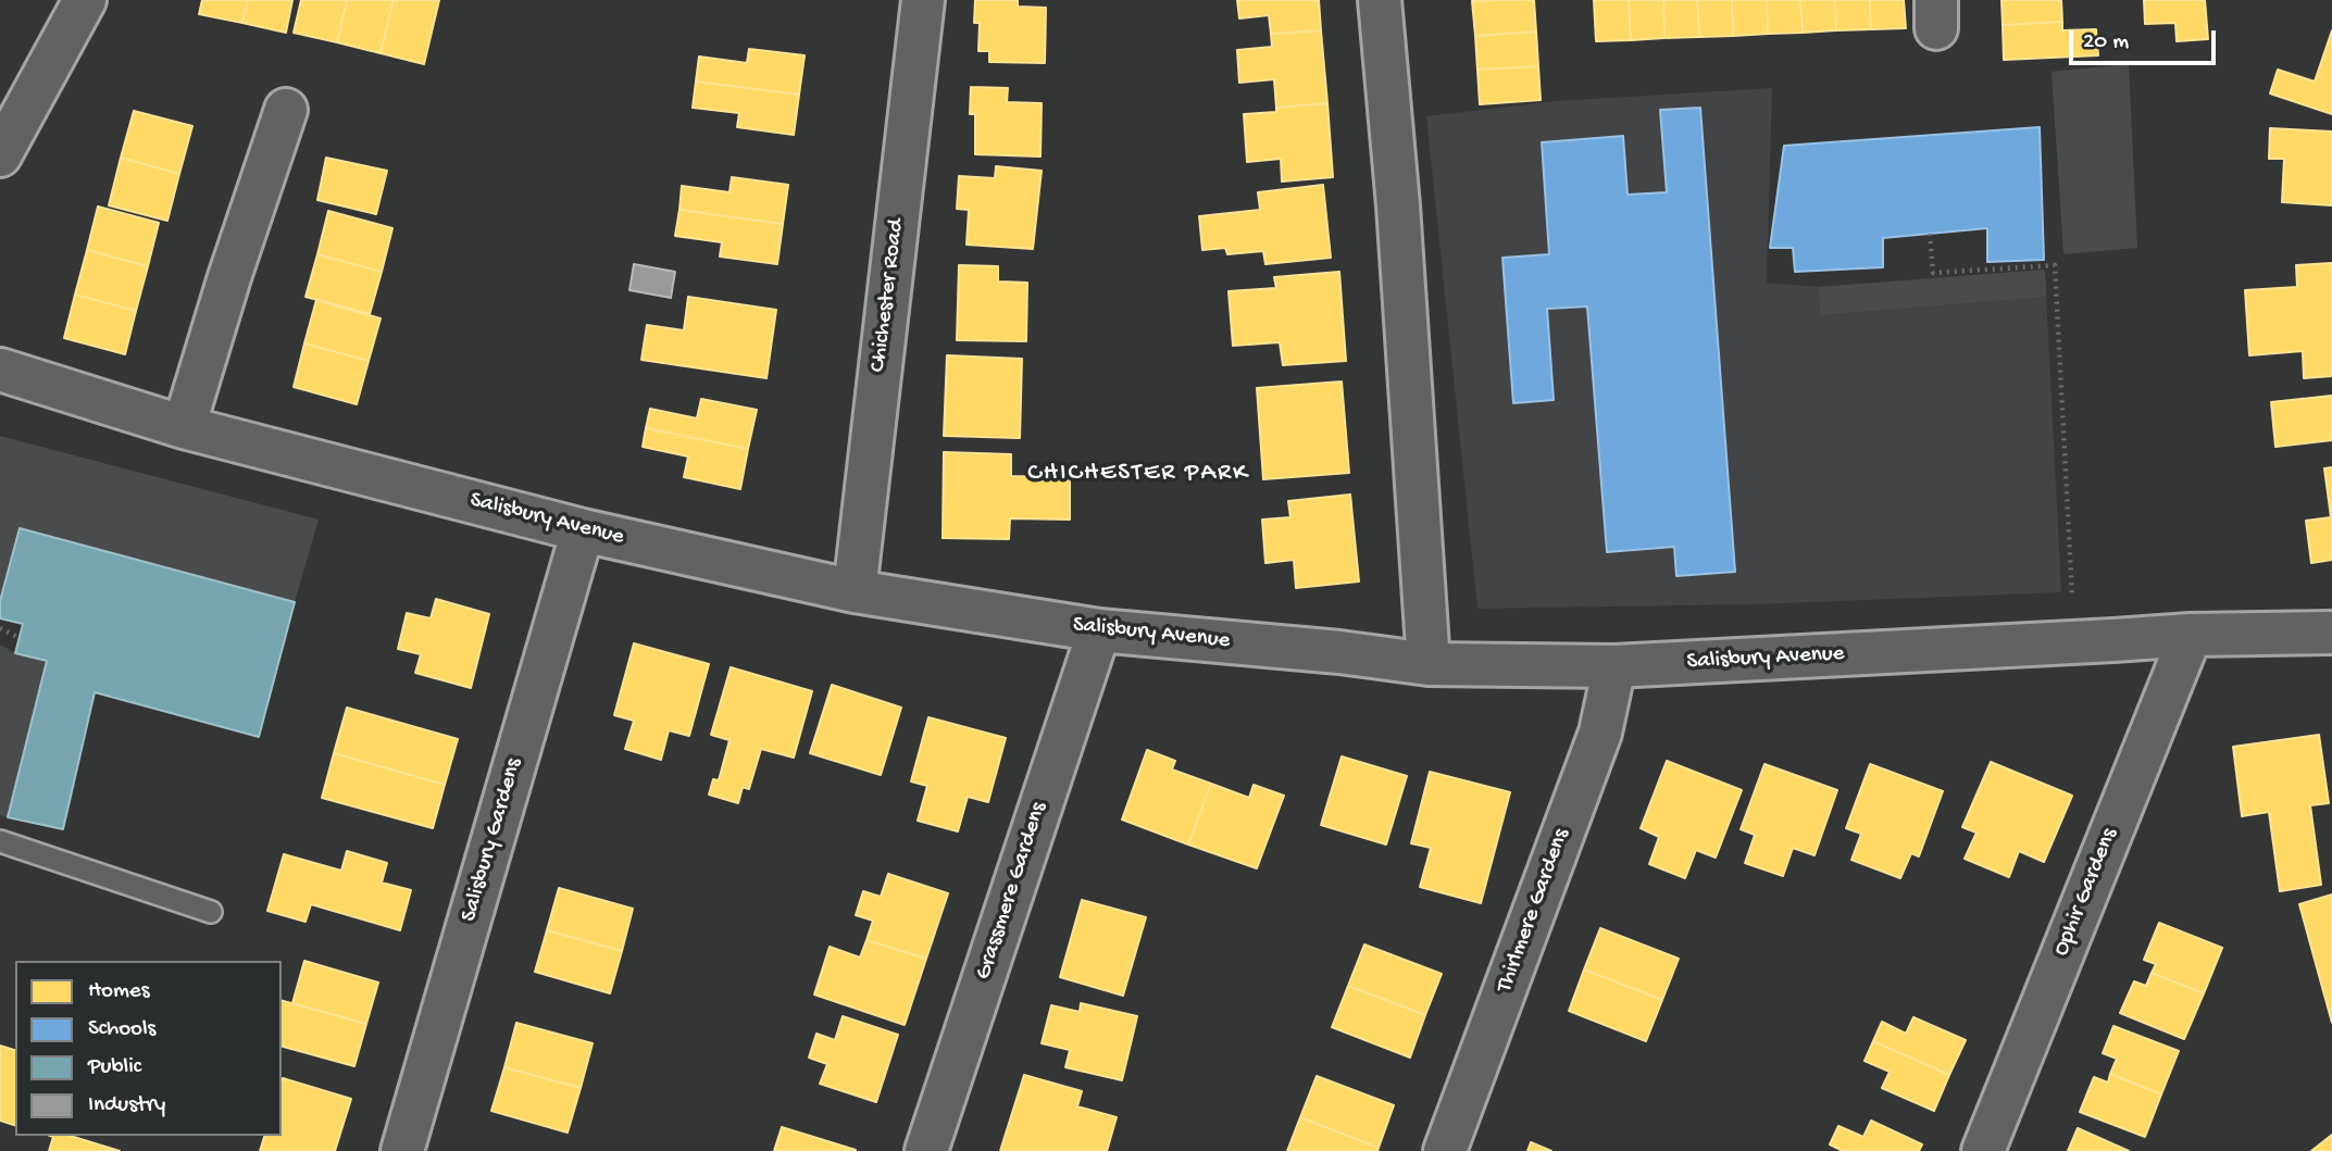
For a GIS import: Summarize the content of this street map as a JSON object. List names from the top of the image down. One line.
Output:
{"streets":{"street":["Chichester Road","Salisbury Avenue","Salisbury Gardens","Grassmere Gardens","Ophir Gardens","Thirlmere Gardens"]},"crossings":[["Chichester Road","Salisbury Avenue"],["Salisbury Avenue","Salisbury Gardens"],["Salisbury Avenue","Grassmere Gardens"],["Salisbury Avenue","Ophir Gardens"],["Salisbury Avenue","Thirlmere Gardens"]],"districts":["CHICHESTER PARK"],"legend":["Homes","Schools","Public","Industry"],"scale_bar":"20 m"}
